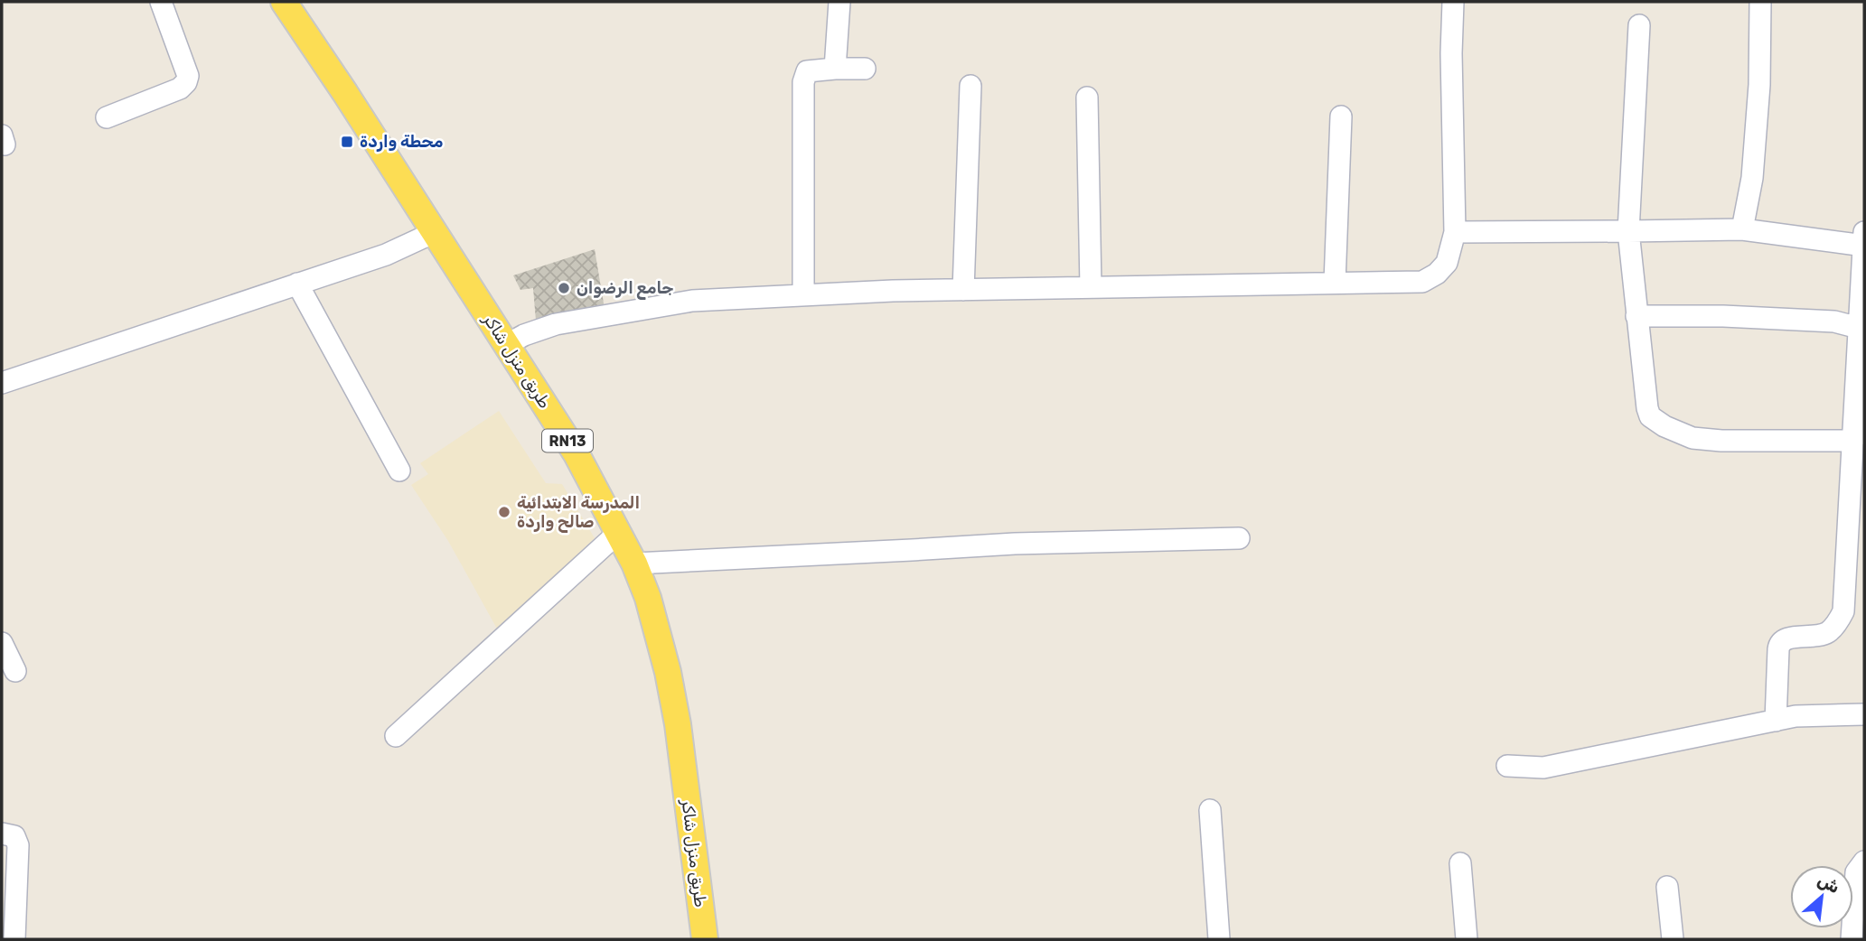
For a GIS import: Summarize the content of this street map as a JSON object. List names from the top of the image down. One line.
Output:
{"streets":{"main road":["طريق منزل شاكر","RN13"]},"places":{"transit":["محطة واردة"],"other":["جامع الرضوان","المدرسة الابتدائية صالح واردة"]},"north":"top right"}
